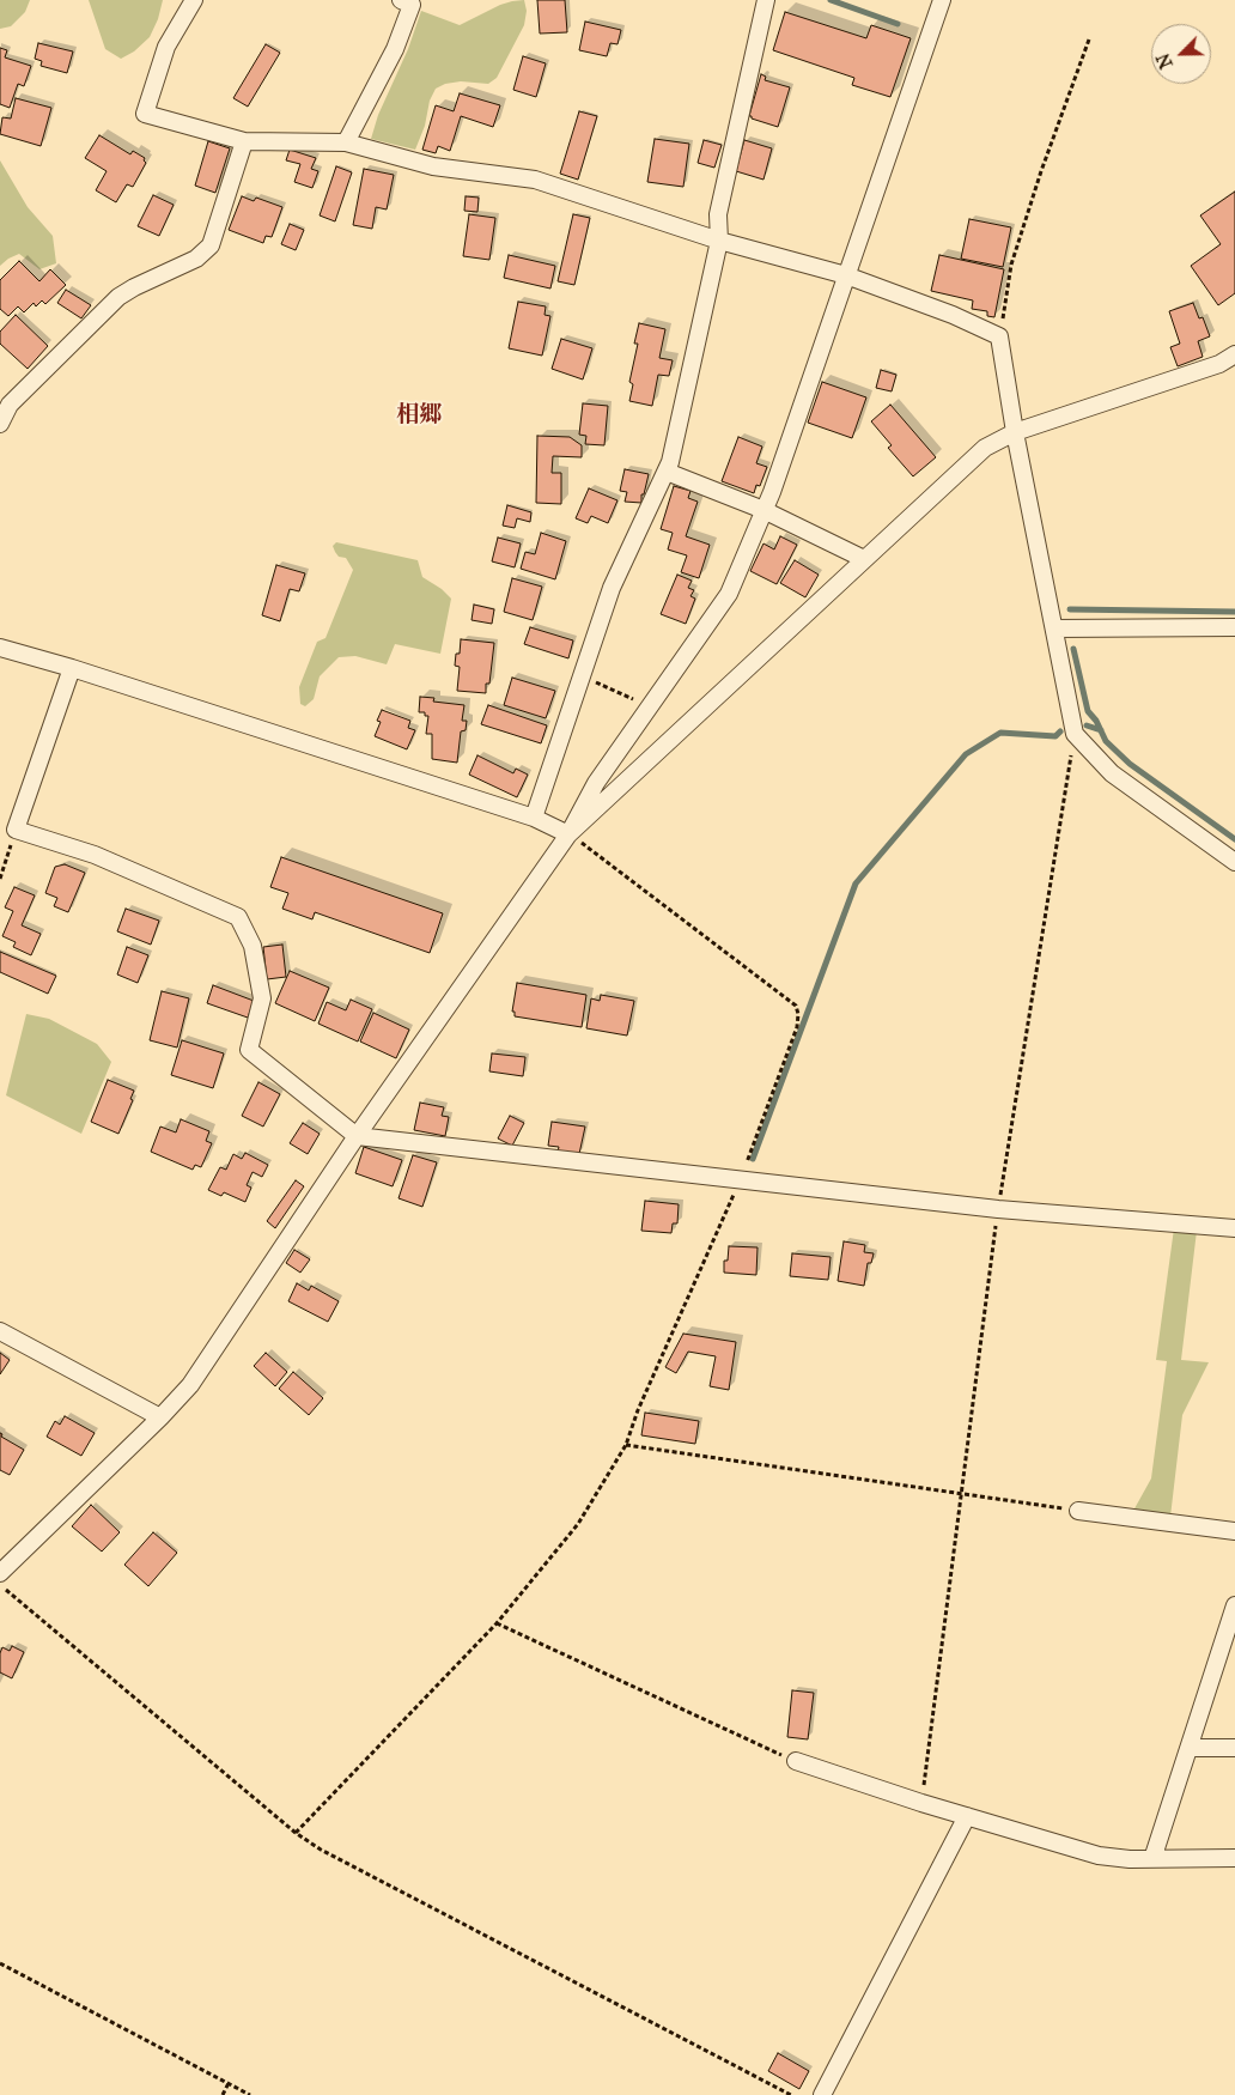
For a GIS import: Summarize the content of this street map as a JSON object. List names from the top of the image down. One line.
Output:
{"districts":["相郷"],"north":"bottom left"}
